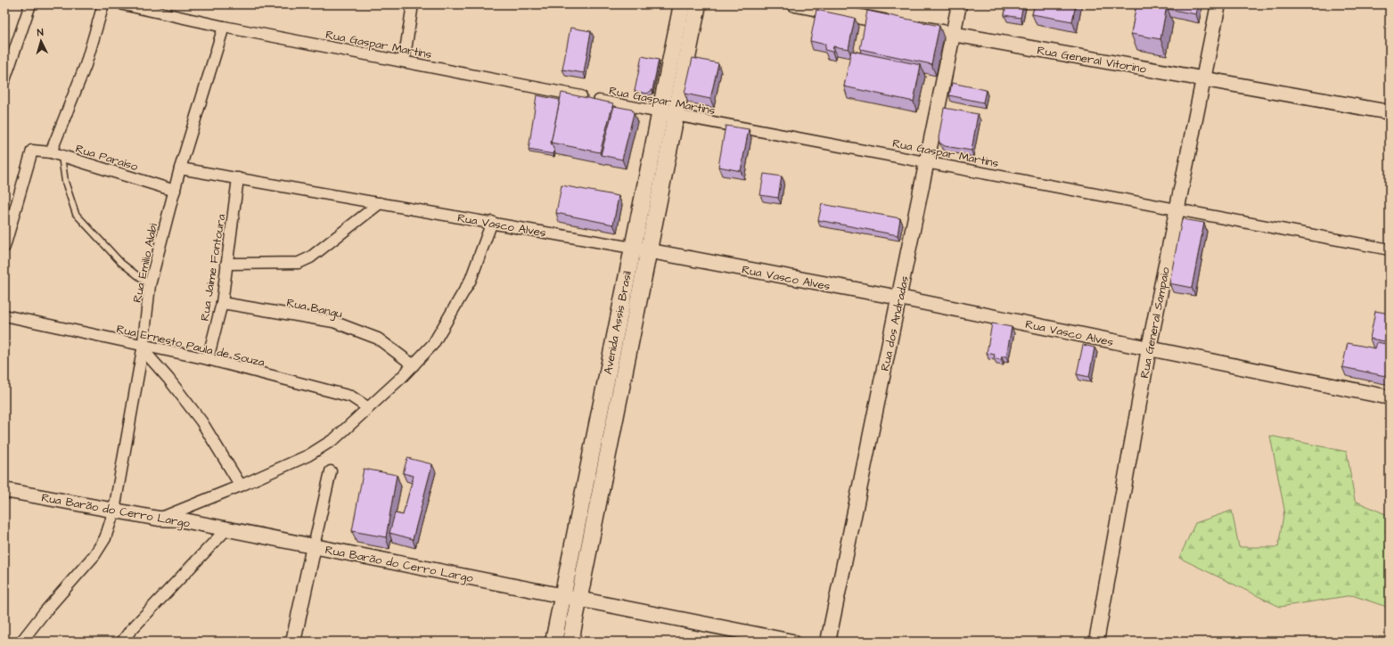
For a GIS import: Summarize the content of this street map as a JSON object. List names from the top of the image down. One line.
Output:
{"streets":{"main road":["Avenida Assis Brasil"],"street":["Rua Gaspar Martins","Rua General Vitorino","Rua Paraíso","Rua Vasco Alves","Rua Emilio Alabi","Rua Jaime Fontoura","Rua Bangu","Rua General Sampaio","Rua dos Andradas","Rua Ernesto Paula de Souza","Rua Barão do Cerro Largo"]},"crossings":[["Rua Gaspar Martins","Rua Emilio Alabi"],["Rua Gaspar Martins","Avenida Assis Brasil"],["Rua Gaspar Martins","Rua General Sampaio"],["Rua Gaspar Martins","Rua dos Andradas"],["Rua General Vitorino","Rua General Sampaio"],["Rua General Vitorino","Rua dos Andradas"],["Rua Paraíso","Rua Emilio Alabi"],["Rua Vasco Alves","Rua Emilio Alabi"],["Rua Vasco Alves","Rua Jaime Fontoura"],["Rua Vasco Alves","Avenida Assis Brasil"],["Rua Vasco Alves","Rua General Sampaio"],["Rua Vasco Alves","Rua dos Andradas"],["Rua Emilio Alabi","Rua Ernesto Paula de Souza"],["Rua Emilio Alabi","Rua Barão do Cerro Largo"],["Rua Jaime Fontoura","Rua Bangu"],["Rua Jaime Fontoura","Rua Ernesto Paula de Souza"],["Avenida Assis Brasil","Rua Barão do Cerro Largo"]],"north":"top"}
